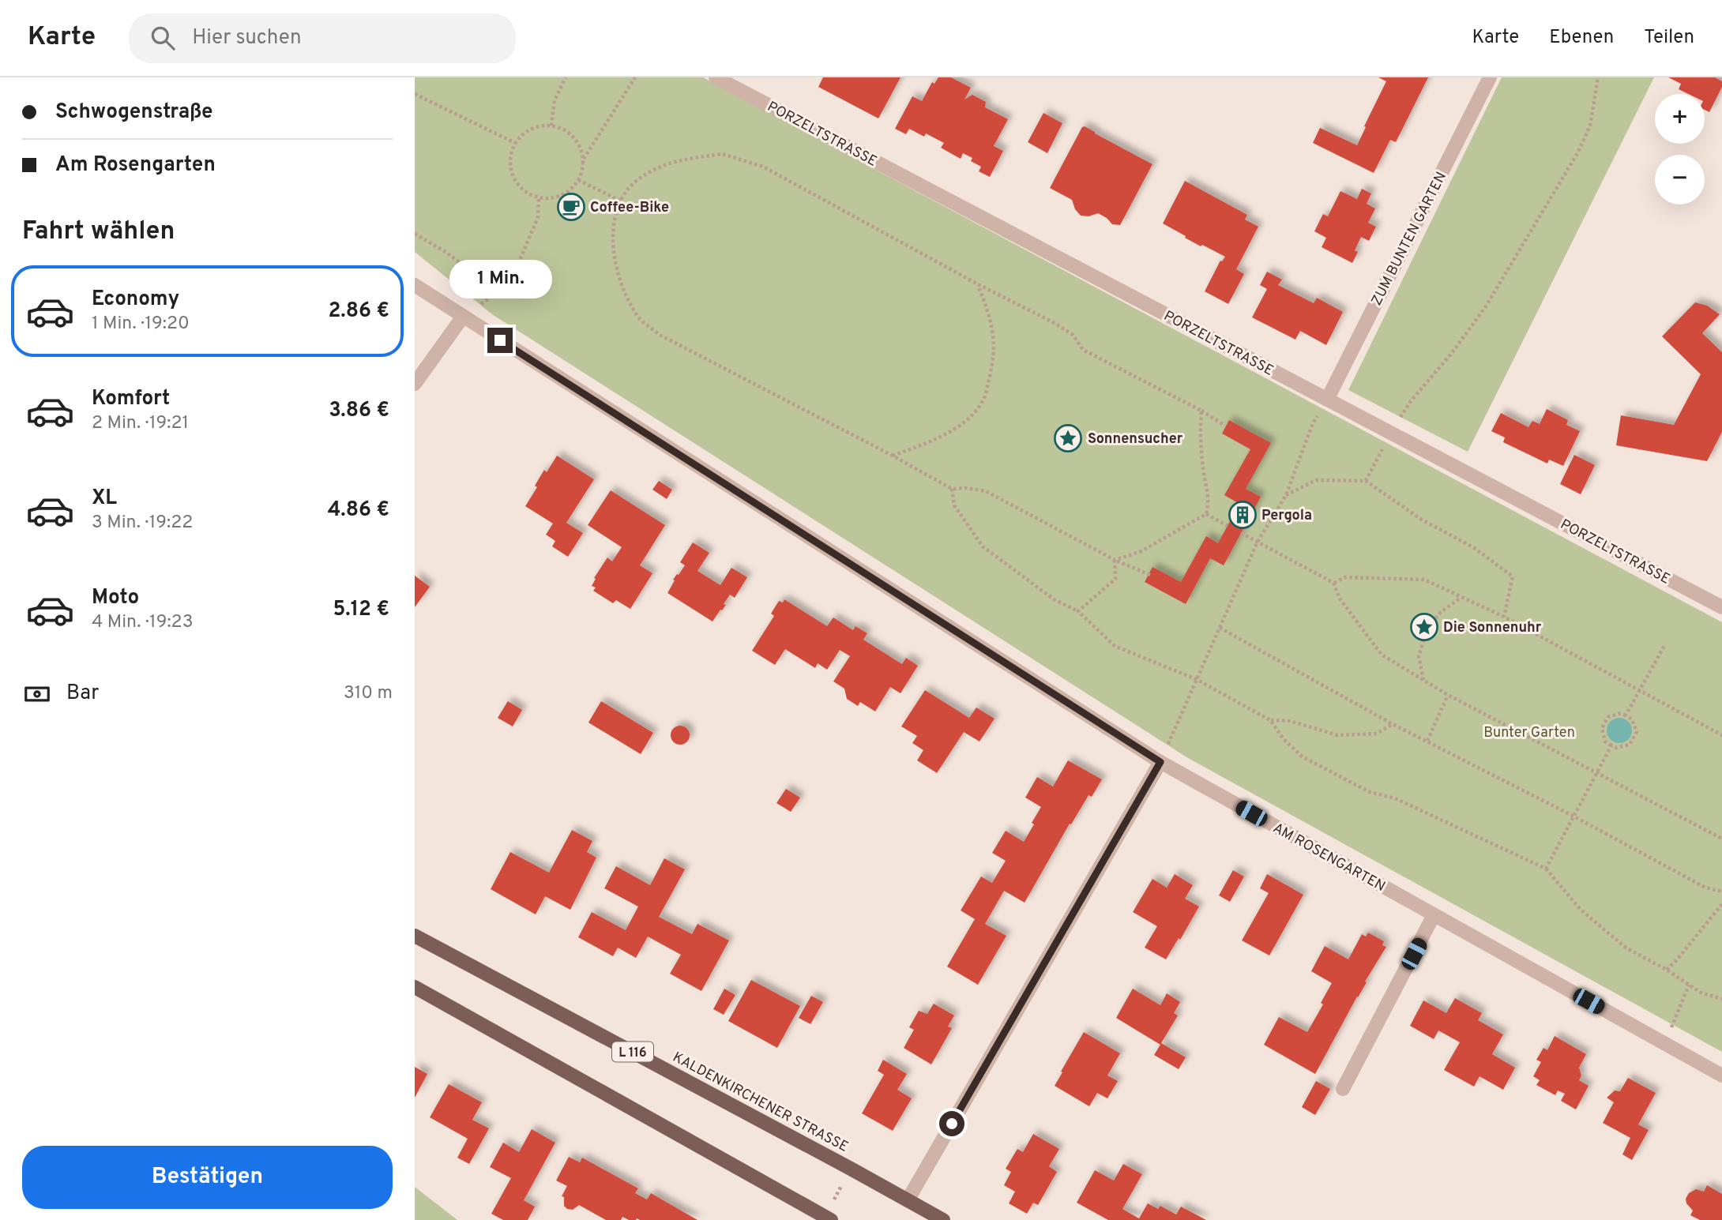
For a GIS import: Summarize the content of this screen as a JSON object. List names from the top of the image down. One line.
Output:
{"streets":{"main road":["L 116","KALDENKIRCHENER STRASSE"],"street":["PORZELTSTRASSE","ZUM BUNTEN GARTEN","AM ROSENGARTEN"]},"crossings":[["PORZELTSTRASSE","ZUM BUNTEN GARTEN"]],"parks":["Bunter Garten"],"places":{"cafe":["Coffee-Bike"],"place":["Sonnensucher","Die Sonnenuhr"],"building":["Pergola"]},"page":{"header":"Karte","search":"Hier suchen","nav":["Karte","Ebenen","Teilen"],"banner":["Schwogenstraße","Am Rosengarten"],"map_buttons":["+","−"],"heading":"Fahrt wählen","bubble":"1 Min.","list":[{"name":"Economy","note":"1 Min. · 19:20","value":"2.86 €"},{"name":"Komfort","note":"2 Min. · 19:21","value":"3.86 €"},{"name":"XL","note":"3 Min. · 19:22","value":"4.86 €"},{"name":"Moto","note":"4 Min. · 19:23","value":"5.12 €"}],"pay":["Bar","310 m"],"buttons":"Bestätigen"}}
